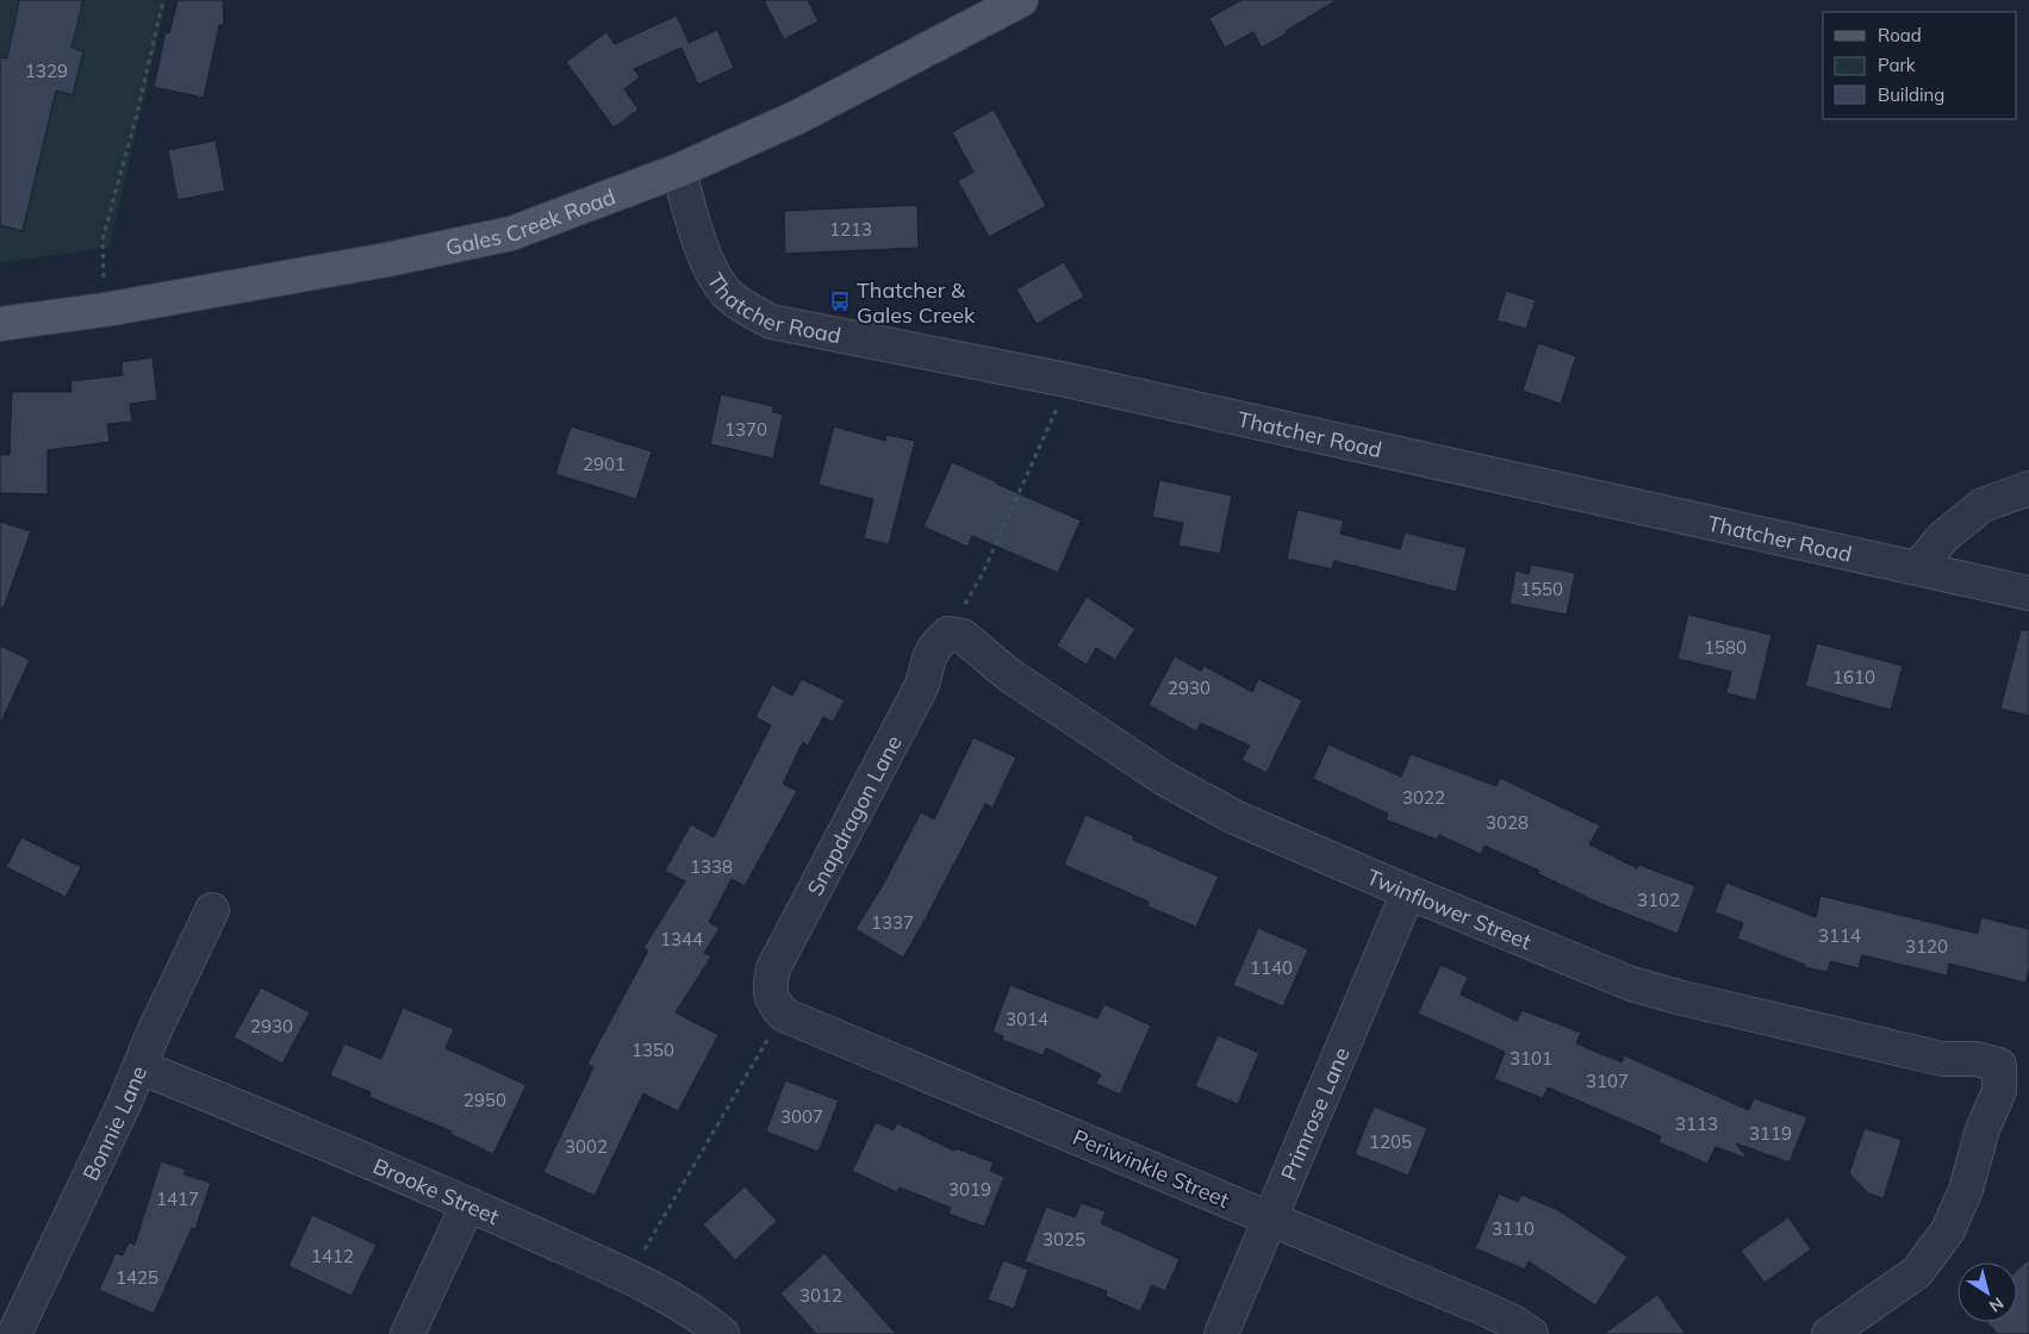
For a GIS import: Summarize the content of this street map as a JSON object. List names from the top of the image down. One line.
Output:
{"streets":{"main road":["Gales Creek Road"],"street":["Thatcher Road","Snapdragon Lane","Twinflower Street","Primrose Lane","Bonnie Lane","Periwinkle Street","Brooke Street"]},"crossings":[["Gales Creek Road","Thatcher Road"],["Snapdragon Lane","Twinflower Street"],["Snapdragon Lane","Periwinkle Street"],["Twinflower Street","Primrose Lane"],["Primrose Lane","Periwinkle Street"],["Bonnie Lane","Brooke Street"]],"places":{"bus stop":["Thatcher & Gales Creek"]},"house_numbers":["1329","1213","1370","2901","1550","1580","1610","2930","3022","3028","1338","3102","1337","3114","1344","3120","1140","3014","2930","1350","3101","3107","2950","3007","3113","3119","1205","3002","3019","1417","3110","3025","1412","1425","3012"],"legend":["Road","Park","Building"],"north":"bottom right"}
